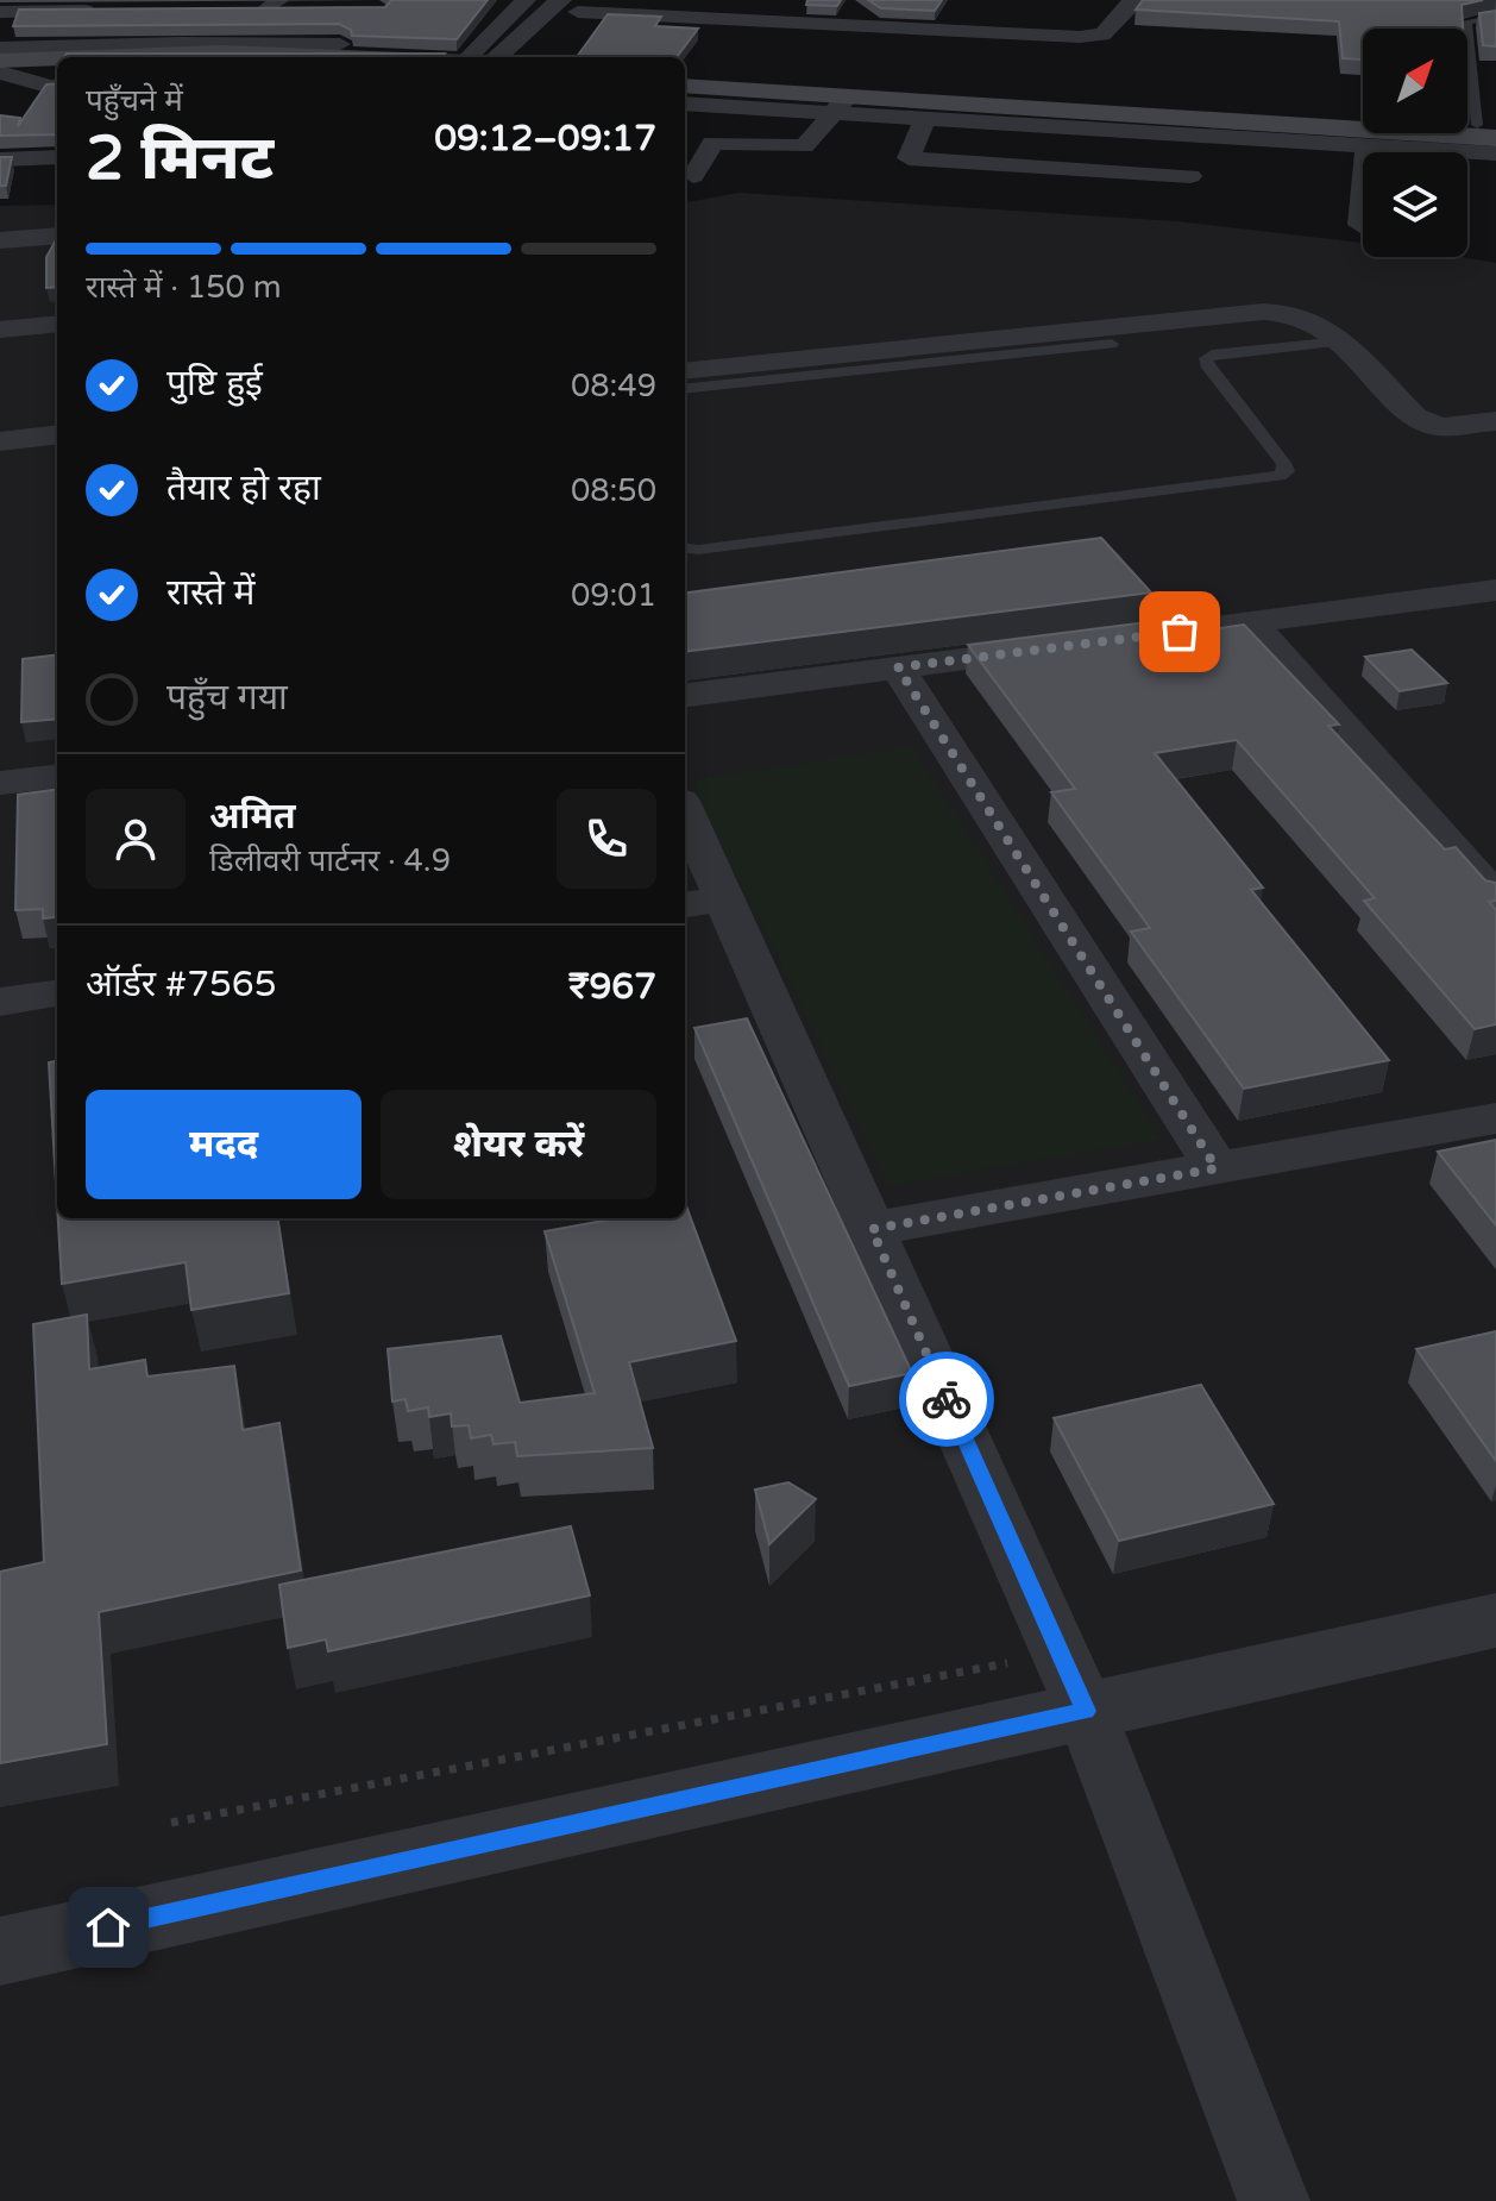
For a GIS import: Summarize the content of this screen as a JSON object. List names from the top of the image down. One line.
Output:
{"north":"top right","page":{"heading":["2 मिनट","पहुँचने में","09:12–09:17"],"panel":["अमित","डिलीवरी पार्टनर · 4.9","ऑर्डर #7565","₹967"],"bar":"रास्ते में · 150 m","list":[["पुष्टि हुई","08:49"],["तैयार हो रहा","08:50"],["रास्ते में","09:01"],"पहुँच गया"],"buttons":["मदद","शेयर करें"]}}
